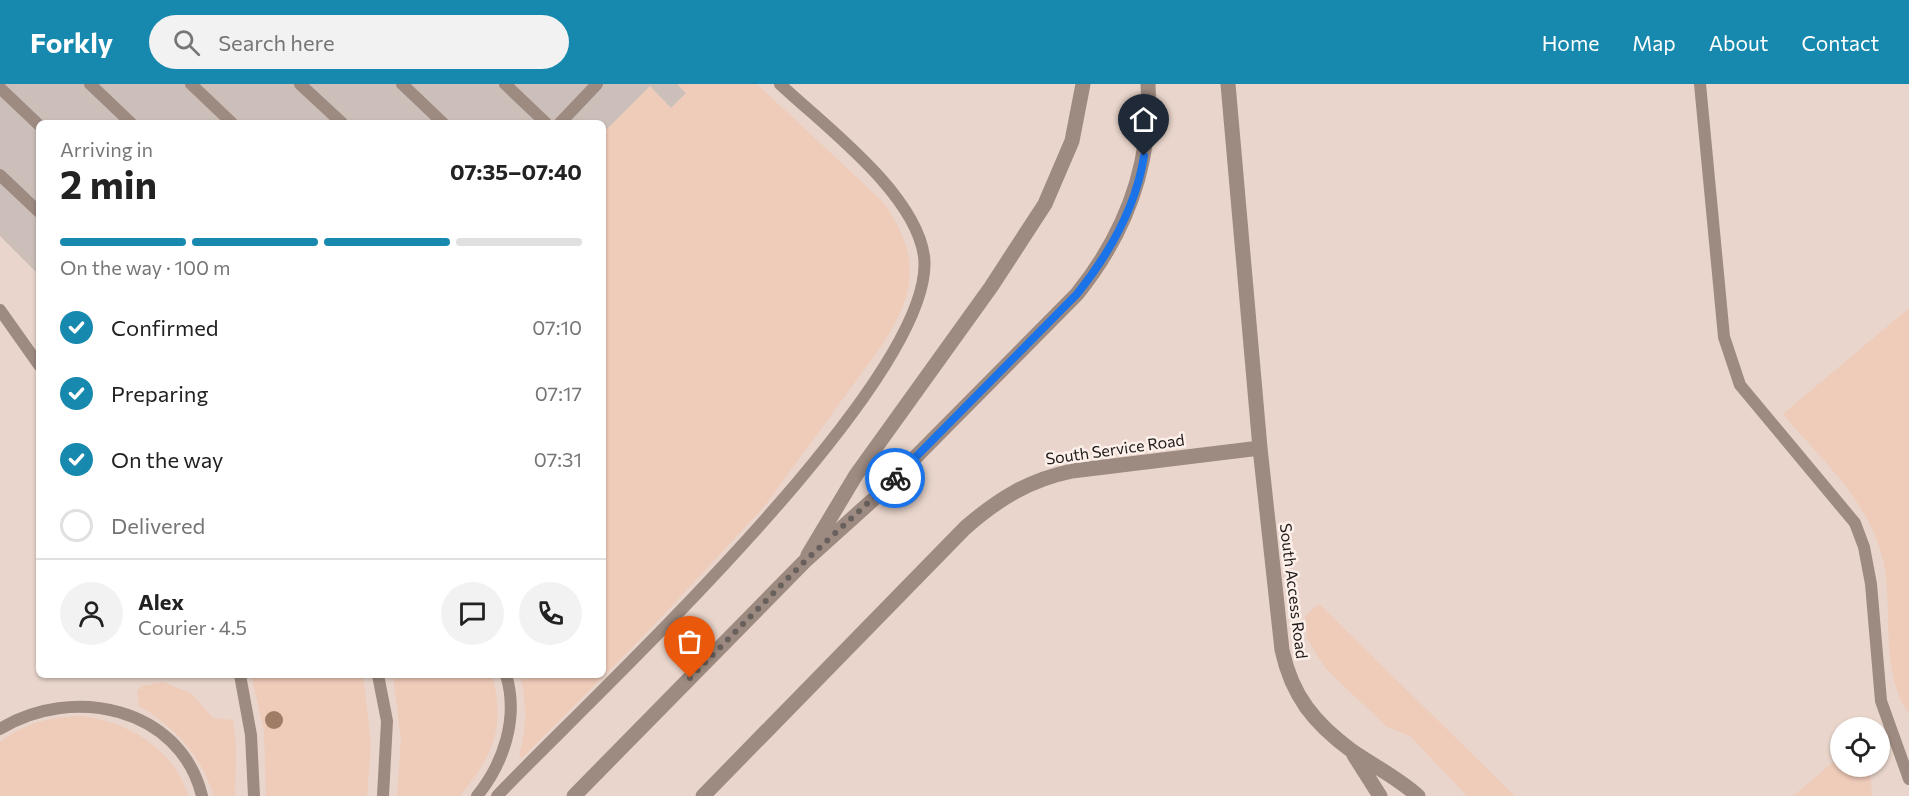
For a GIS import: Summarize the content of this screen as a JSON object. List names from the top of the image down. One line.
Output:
{"streets":{"street":["South Service Road","South Access Road"]},"crossings":[["South Service Road","South Access Road"]],"page":{"header":"Forkly","search":"Search here","nav":["Home","Map","About","Contact"],"heading":["2 min","Arriving in","07:35–07:40"],"panel":["Alex","Courier · 4.5"],"bar":"On the way · 100 m","list":[["Confirmed","07:10"],["Preparing","07:17"],["On the way","07:31"],"Delivered"]}}
